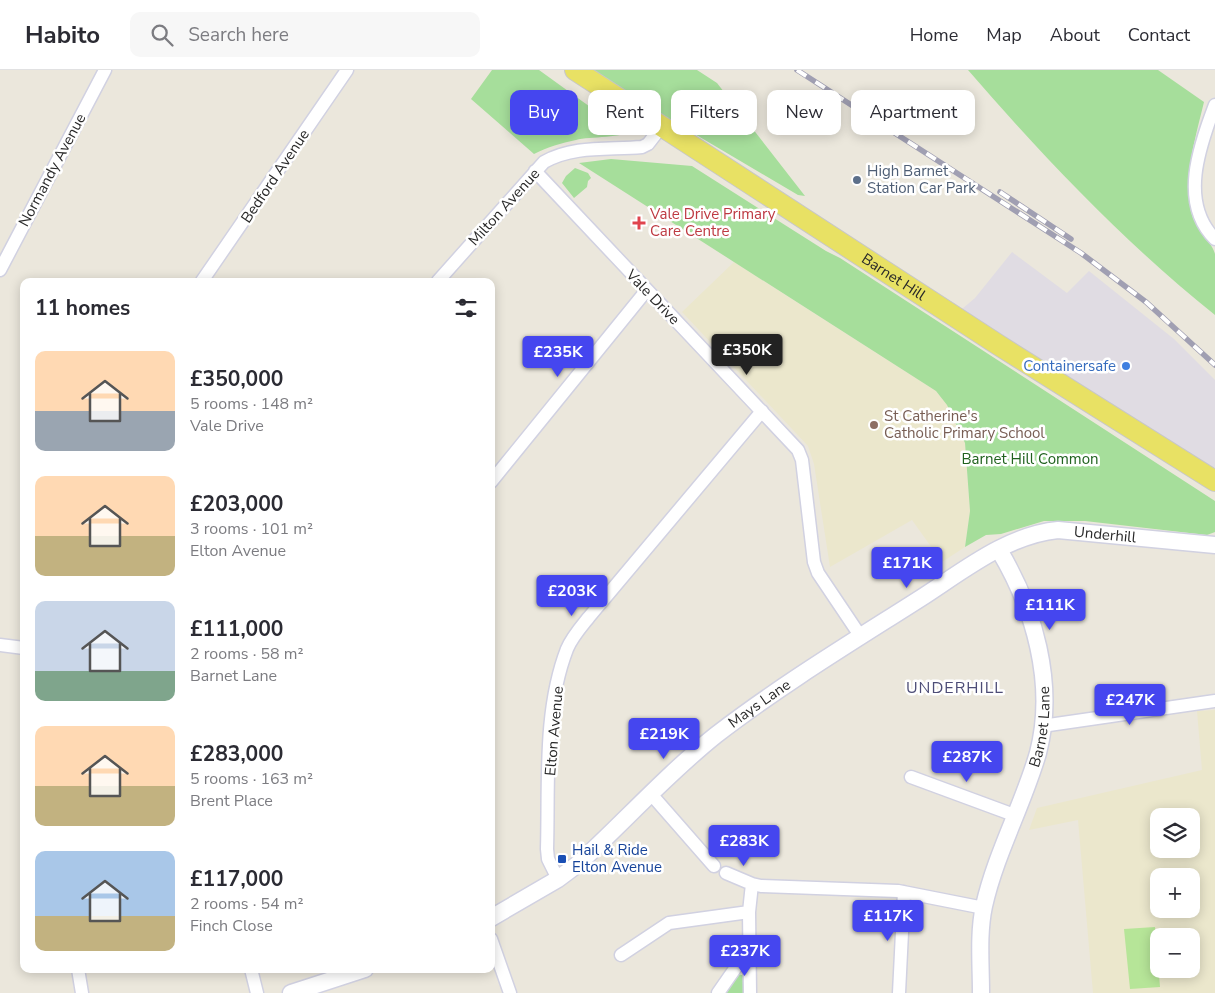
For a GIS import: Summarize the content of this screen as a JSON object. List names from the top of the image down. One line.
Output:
{"streets":{"main road":["Barnet Hill"],"street":["Normandy Avenue","Bedford Avenue","Milton Avenue","Vale Drive","Underhill","Mays Lane","Barnet Lane","Elton Avenue"]},"crossings":[["Milton Avenue","Barnet Hill"],["Milton Avenue","Vale Drive"],["Vale Drive","Mays Lane"],["Vale Drive","Elton Avenue"],["Underhill","Mays Lane"],["Underhill","Barnet Lane"],["Mays Lane","Barnet Lane"],["Mays Lane","Elton Avenue"]],"districts":["UNDERHILL"],"parks":["Barnet Hill Common"],"places":{"other":["High Barnet Station Car Park","Containersafe","St Catherine's Catholic Primary School"],"health":["Vale Drive Primary Care Centre"],"transit":["Hail & Ride Elton Avenue"]},"page":{"header":"Habito","search":"Search here","nav":["Home","Map","About","Contact"],"chip":["Buy","Rent","Filters","New","Apartment"],"heading":"11 homes","price":["£350K","£235K","£171K","£203K","£111K","£247K","£219K","£287K","£283K","£117K","£237K"],"list":[{"name":"£350,000","note":"5 rooms · 148 m² · Vale Drive"},{"name":"£203,000","note":"3 rooms · 101 m² · Elton Avenue"},{"name":"£111,000","note":"2 rooms · 58 m² · Barnet Lane"},{"name":"£283,000","note":"5 rooms · 163 m² · Brent Place"},{"name":"£117,000","note":"2 rooms · 54 m² · Finch Close"}],"map_buttons":["+","−"]}}
